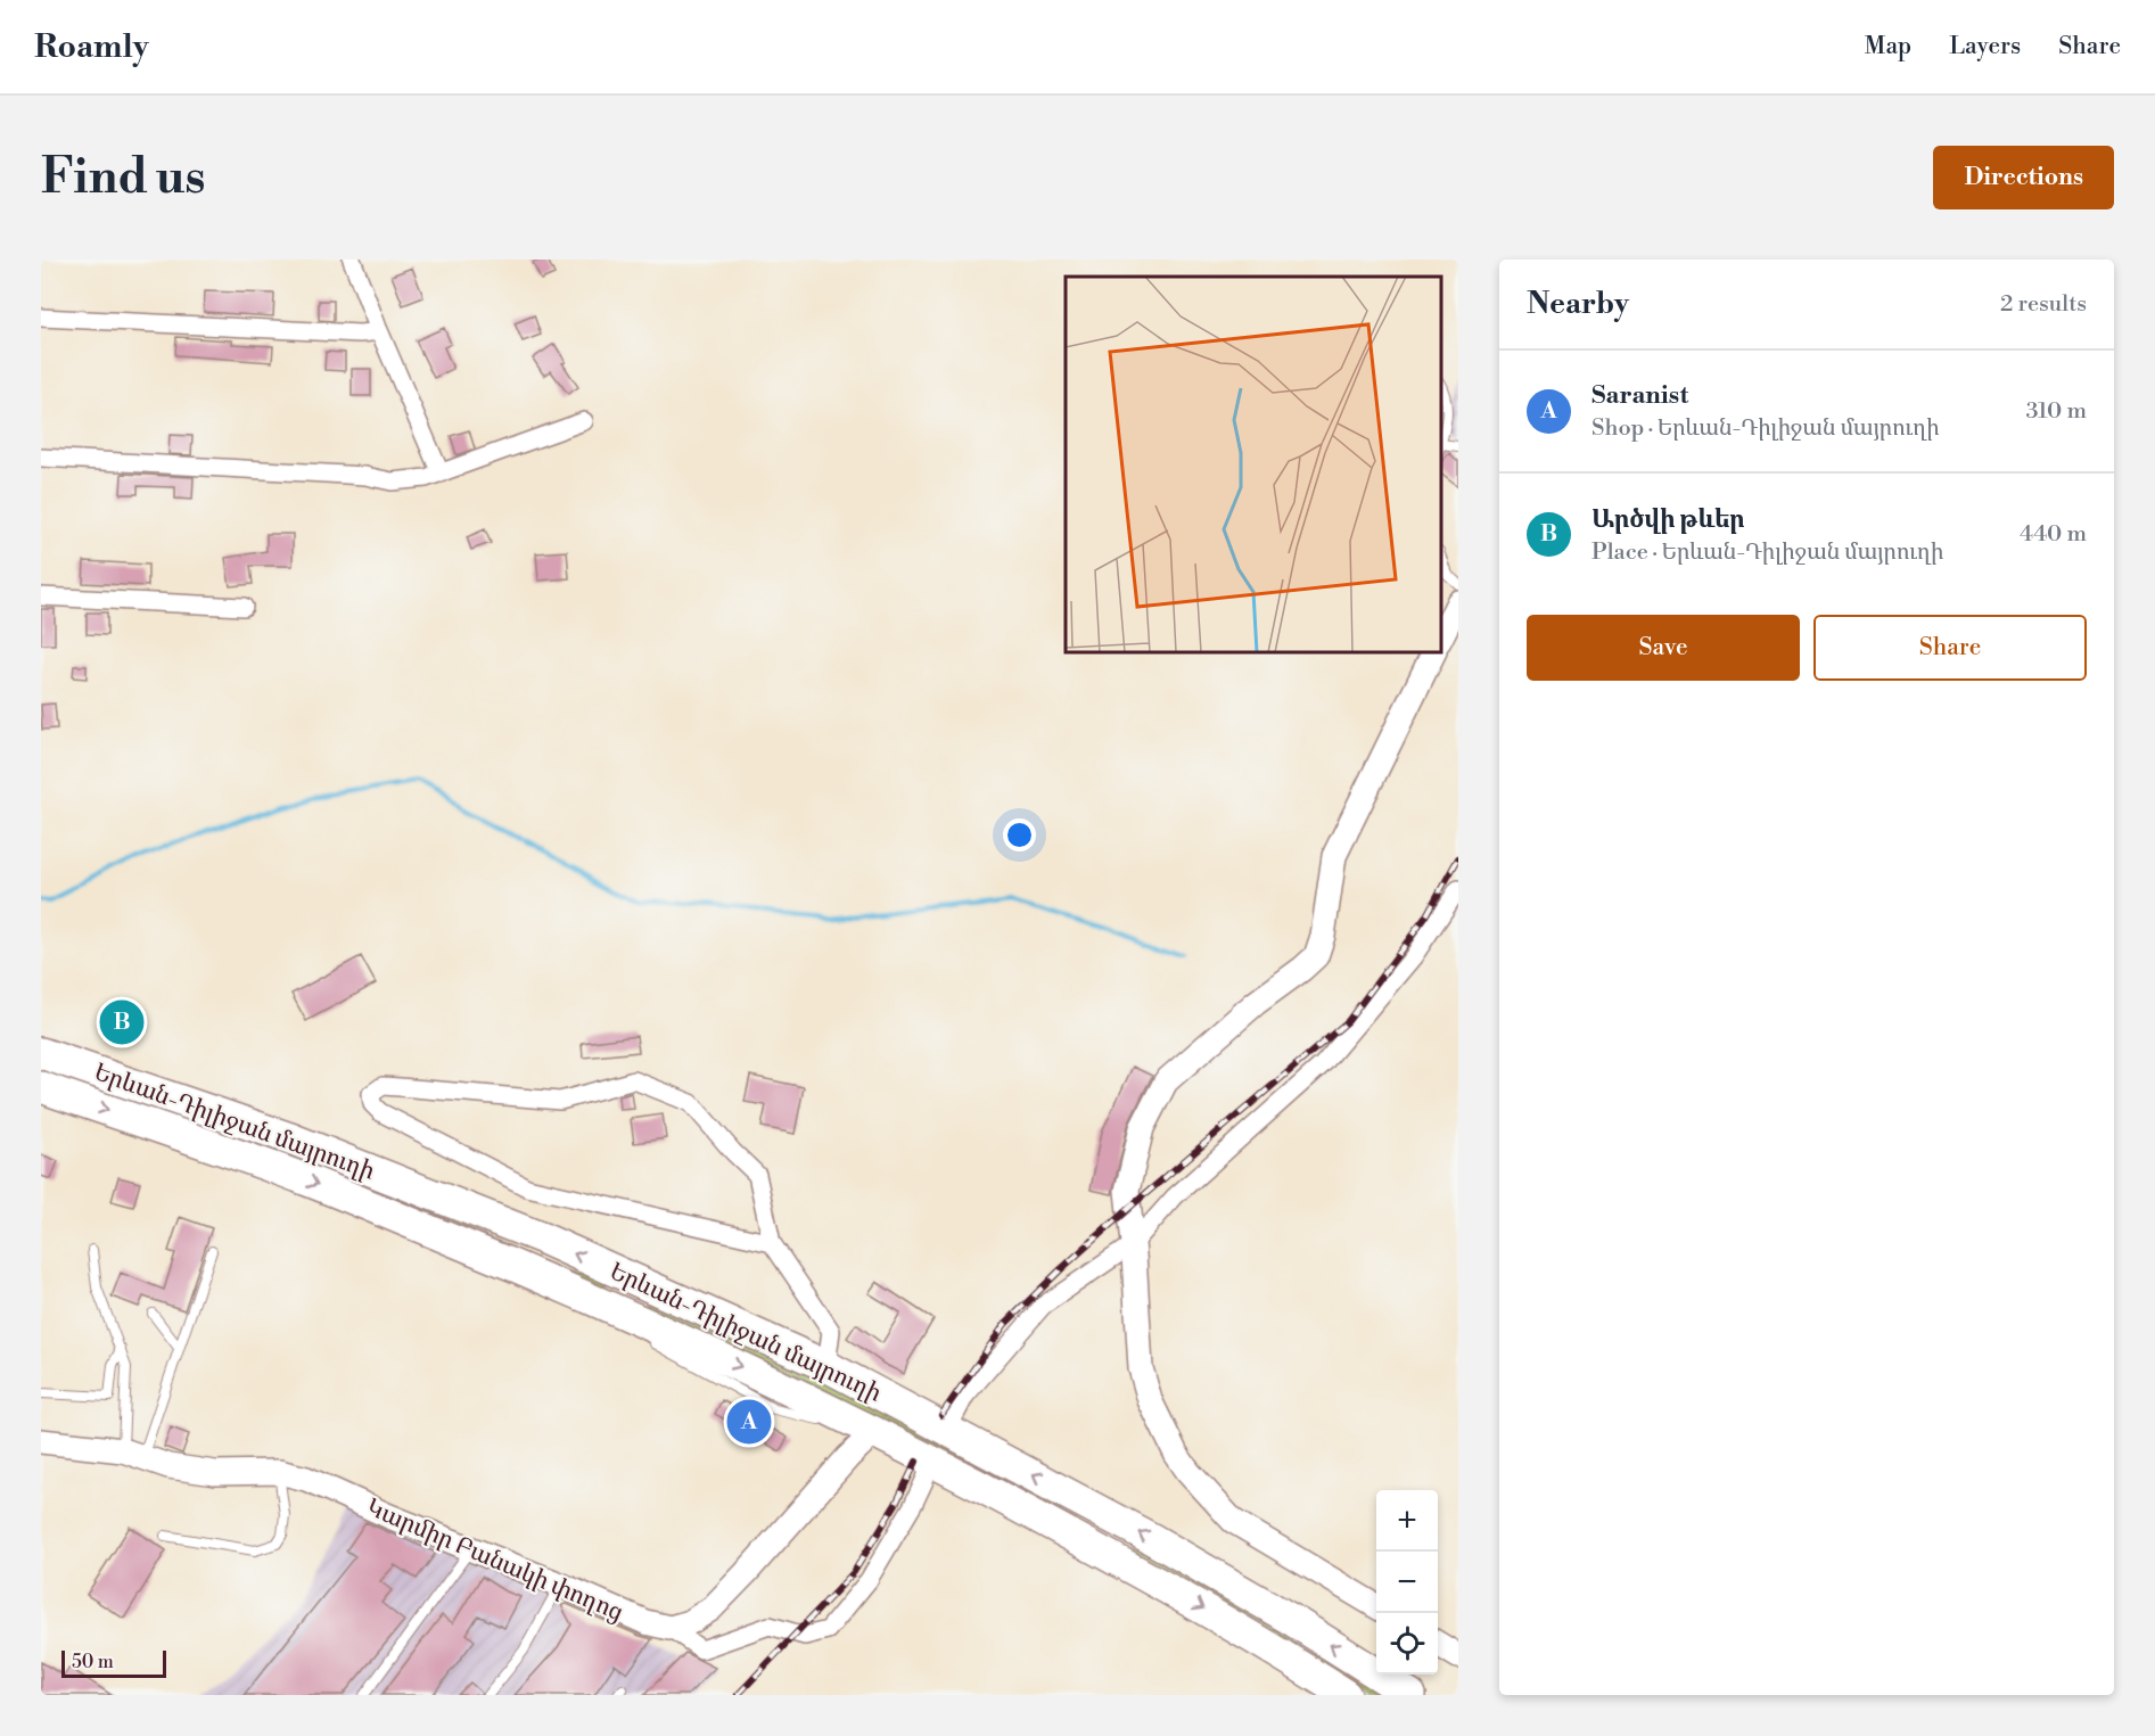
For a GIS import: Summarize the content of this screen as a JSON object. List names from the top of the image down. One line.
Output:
{"streets":{"highway":["Երևան-Դիլիջան մայրուղի"],"street":["Կարմիր Բանակի փողոց"]},"scale_bar":"50 m","page":{"header":"Roamly","nav":["Map","Layers","Share"],"buttons":["Directions",["Save","Share"]],"title":"Find us","heading":["Nearby","2 results"],"list":[{"mark":"A","name":"Saranist","note":"Shop · Երևան-Դիլիջան մայրուղի","value":"310 m"},{"mark":"B","name":"Արծվի թևեր","note":"Place · Երևան-Դիլիջան մայրուղի","value":"440 m"}],"pins":["B","A"],"map_buttons":["+","−"],"scale":"50 m"}}
